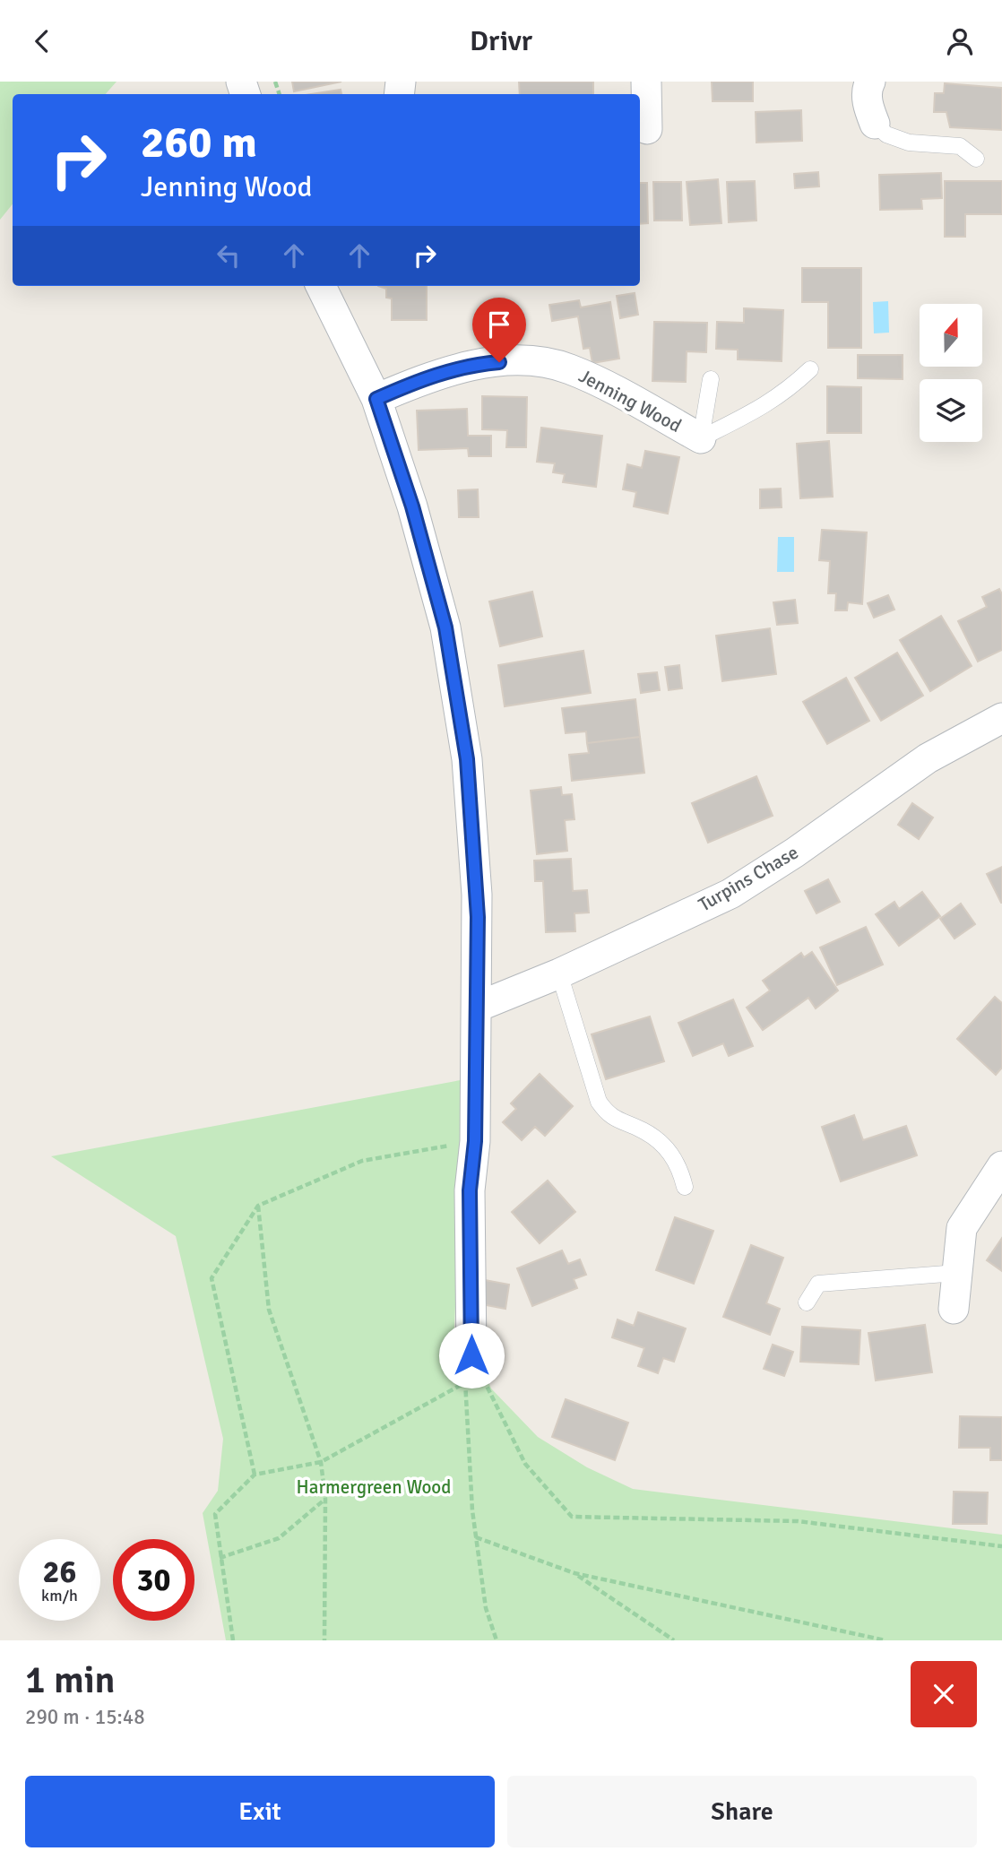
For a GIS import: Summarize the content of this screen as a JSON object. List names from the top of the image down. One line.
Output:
{"streets":{"street":["Jenning Wood","Turpins Chase"]},"parks":["Harmergreen Wood"],"north":"top","page":{"header":"Drivr","turn":["260 m","Jenning Wood"],"speed":"26 km/h","limit":"30","heading":["1 min","290 m · 15:48"],"buttons":["Exit","Share"]}}
